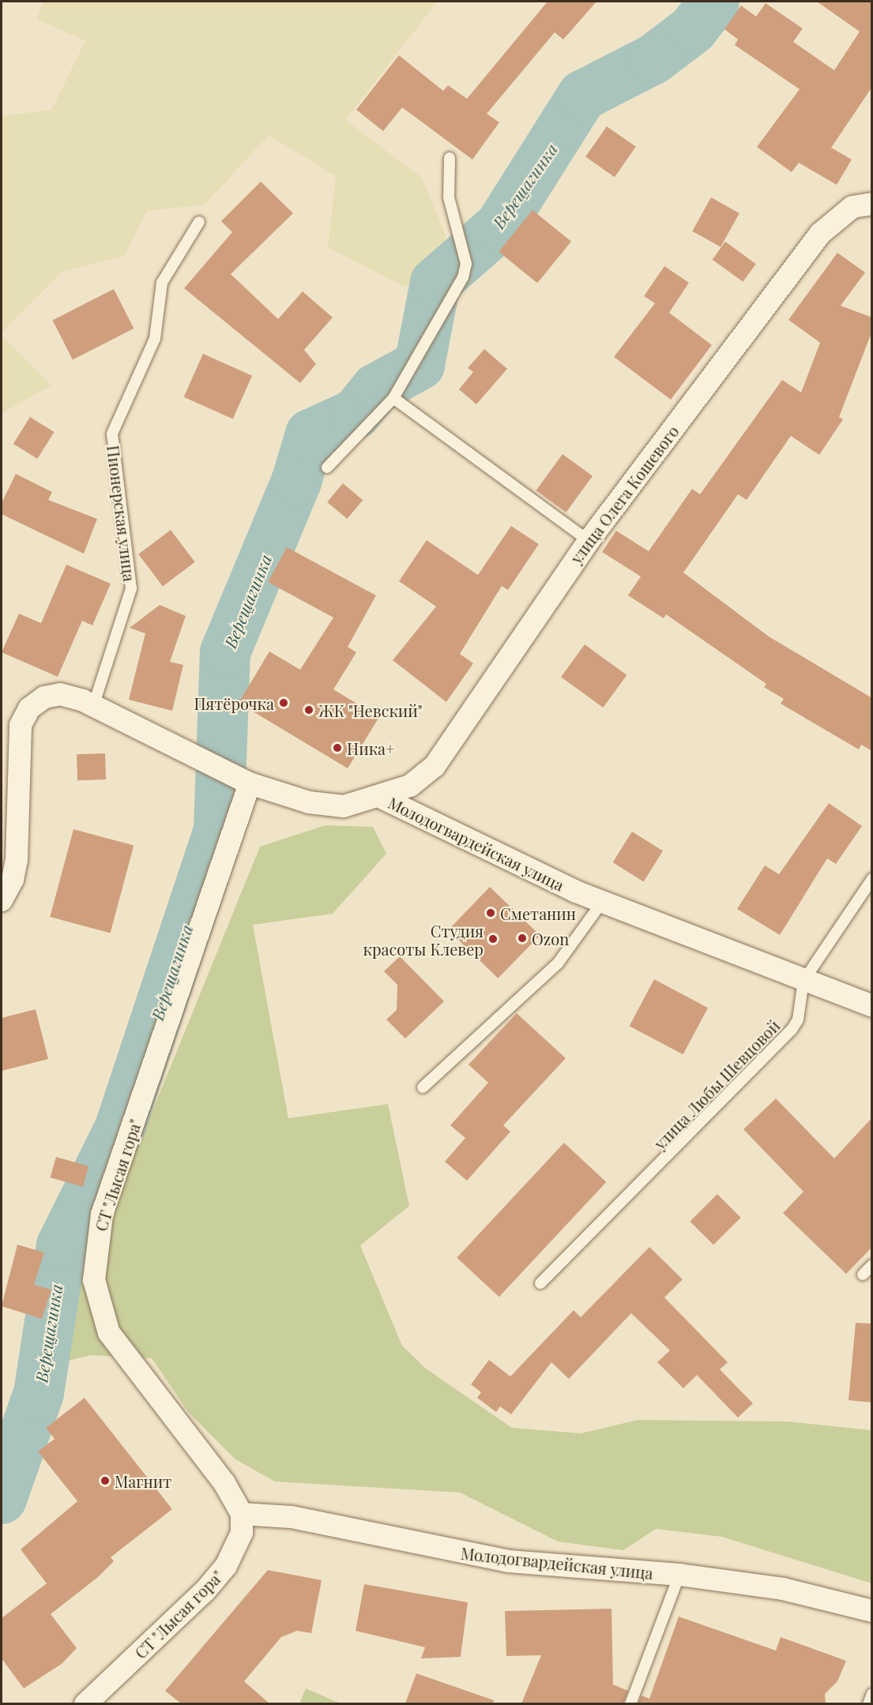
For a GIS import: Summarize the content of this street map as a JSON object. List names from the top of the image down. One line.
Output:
{"streets":{"street":["улица Олега Кошевого","Молодогвардейская улица","СТ \"Лысая гора\""],"lane":["Пионерская улица","улица Любы Шевцовой"]},"crossings":[["улица Олега Кошевого","Молодогвардейская улица"],["Пионерская улица","Молодогвардейская улица"],["Молодогвардейская улица","улица Любы Шевцовой"],["Молодогвардейская улица","СТ \"Лысая гора\""]],"water":["Верещагинка"],"places":["Пятёрочка","ЖК \"Невский\"","Ника+","Сметанин","Ozon","Студия красоты Клевер","Магнит"]}
